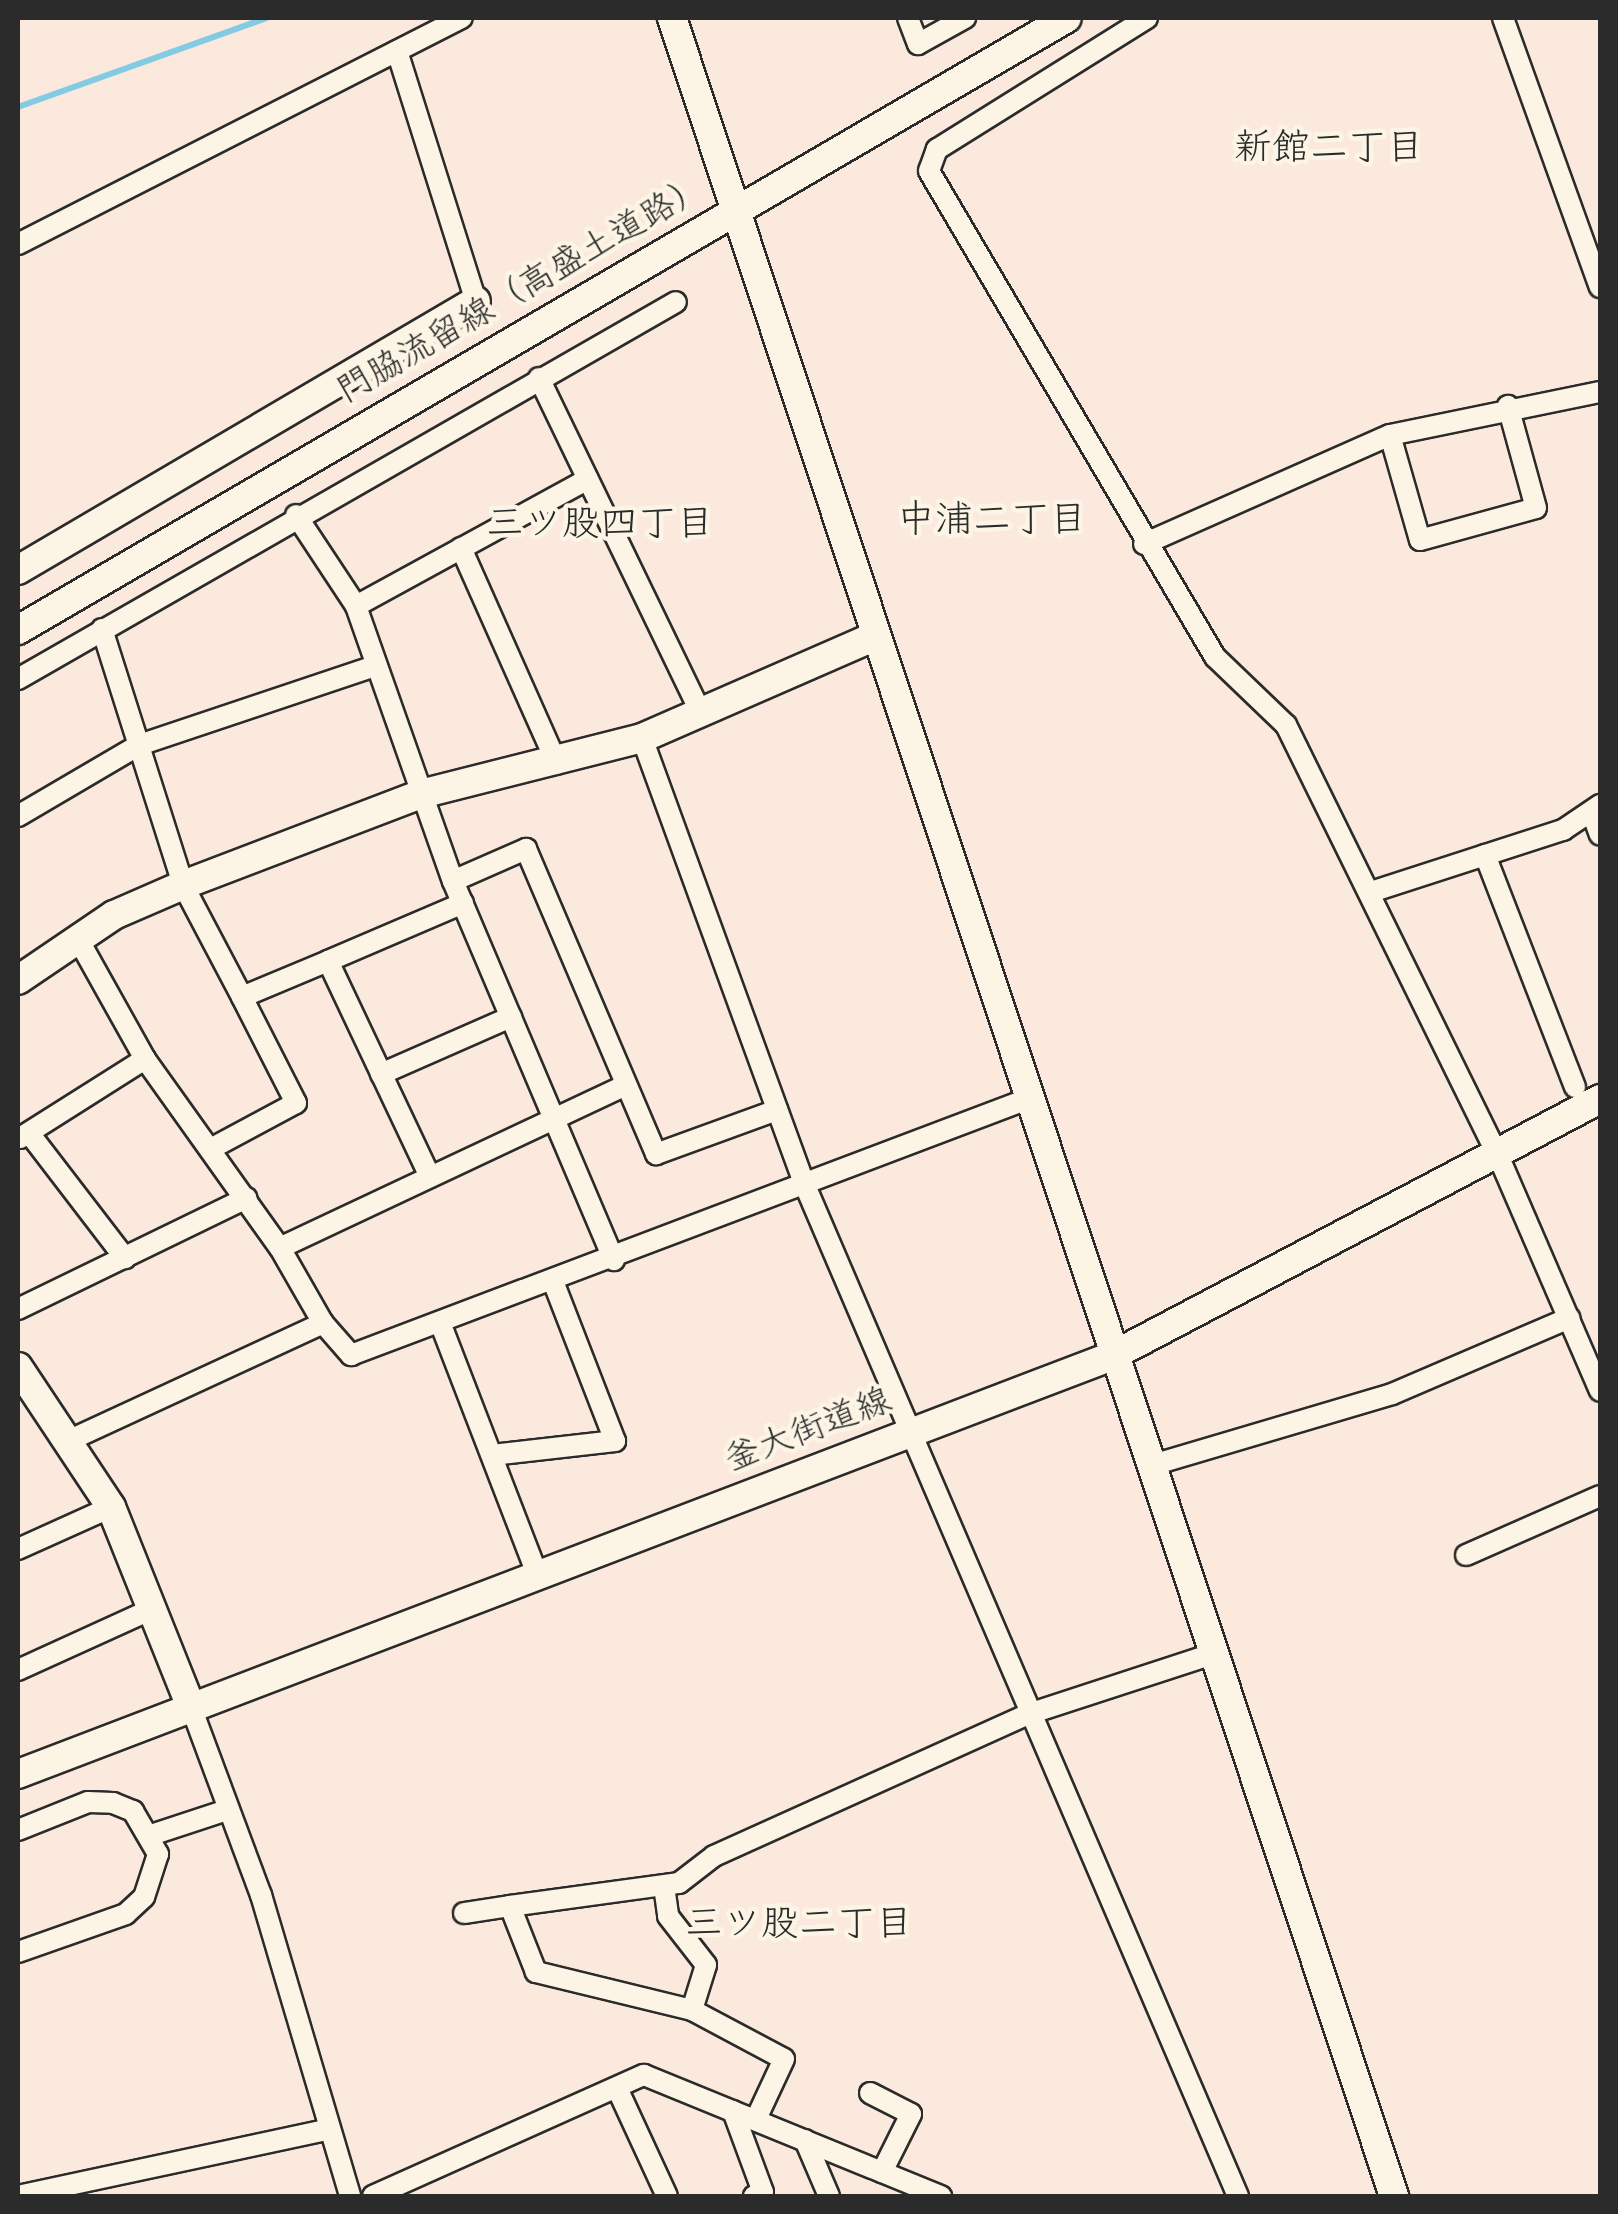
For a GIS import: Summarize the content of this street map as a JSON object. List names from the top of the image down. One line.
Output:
{"streets":{"street":["門脇流留線（高盛土道路）","釜大街道線"]},"districts":["新館二丁目","中浦二丁目","三ツ股四丁目","三ツ股二丁目"]}
